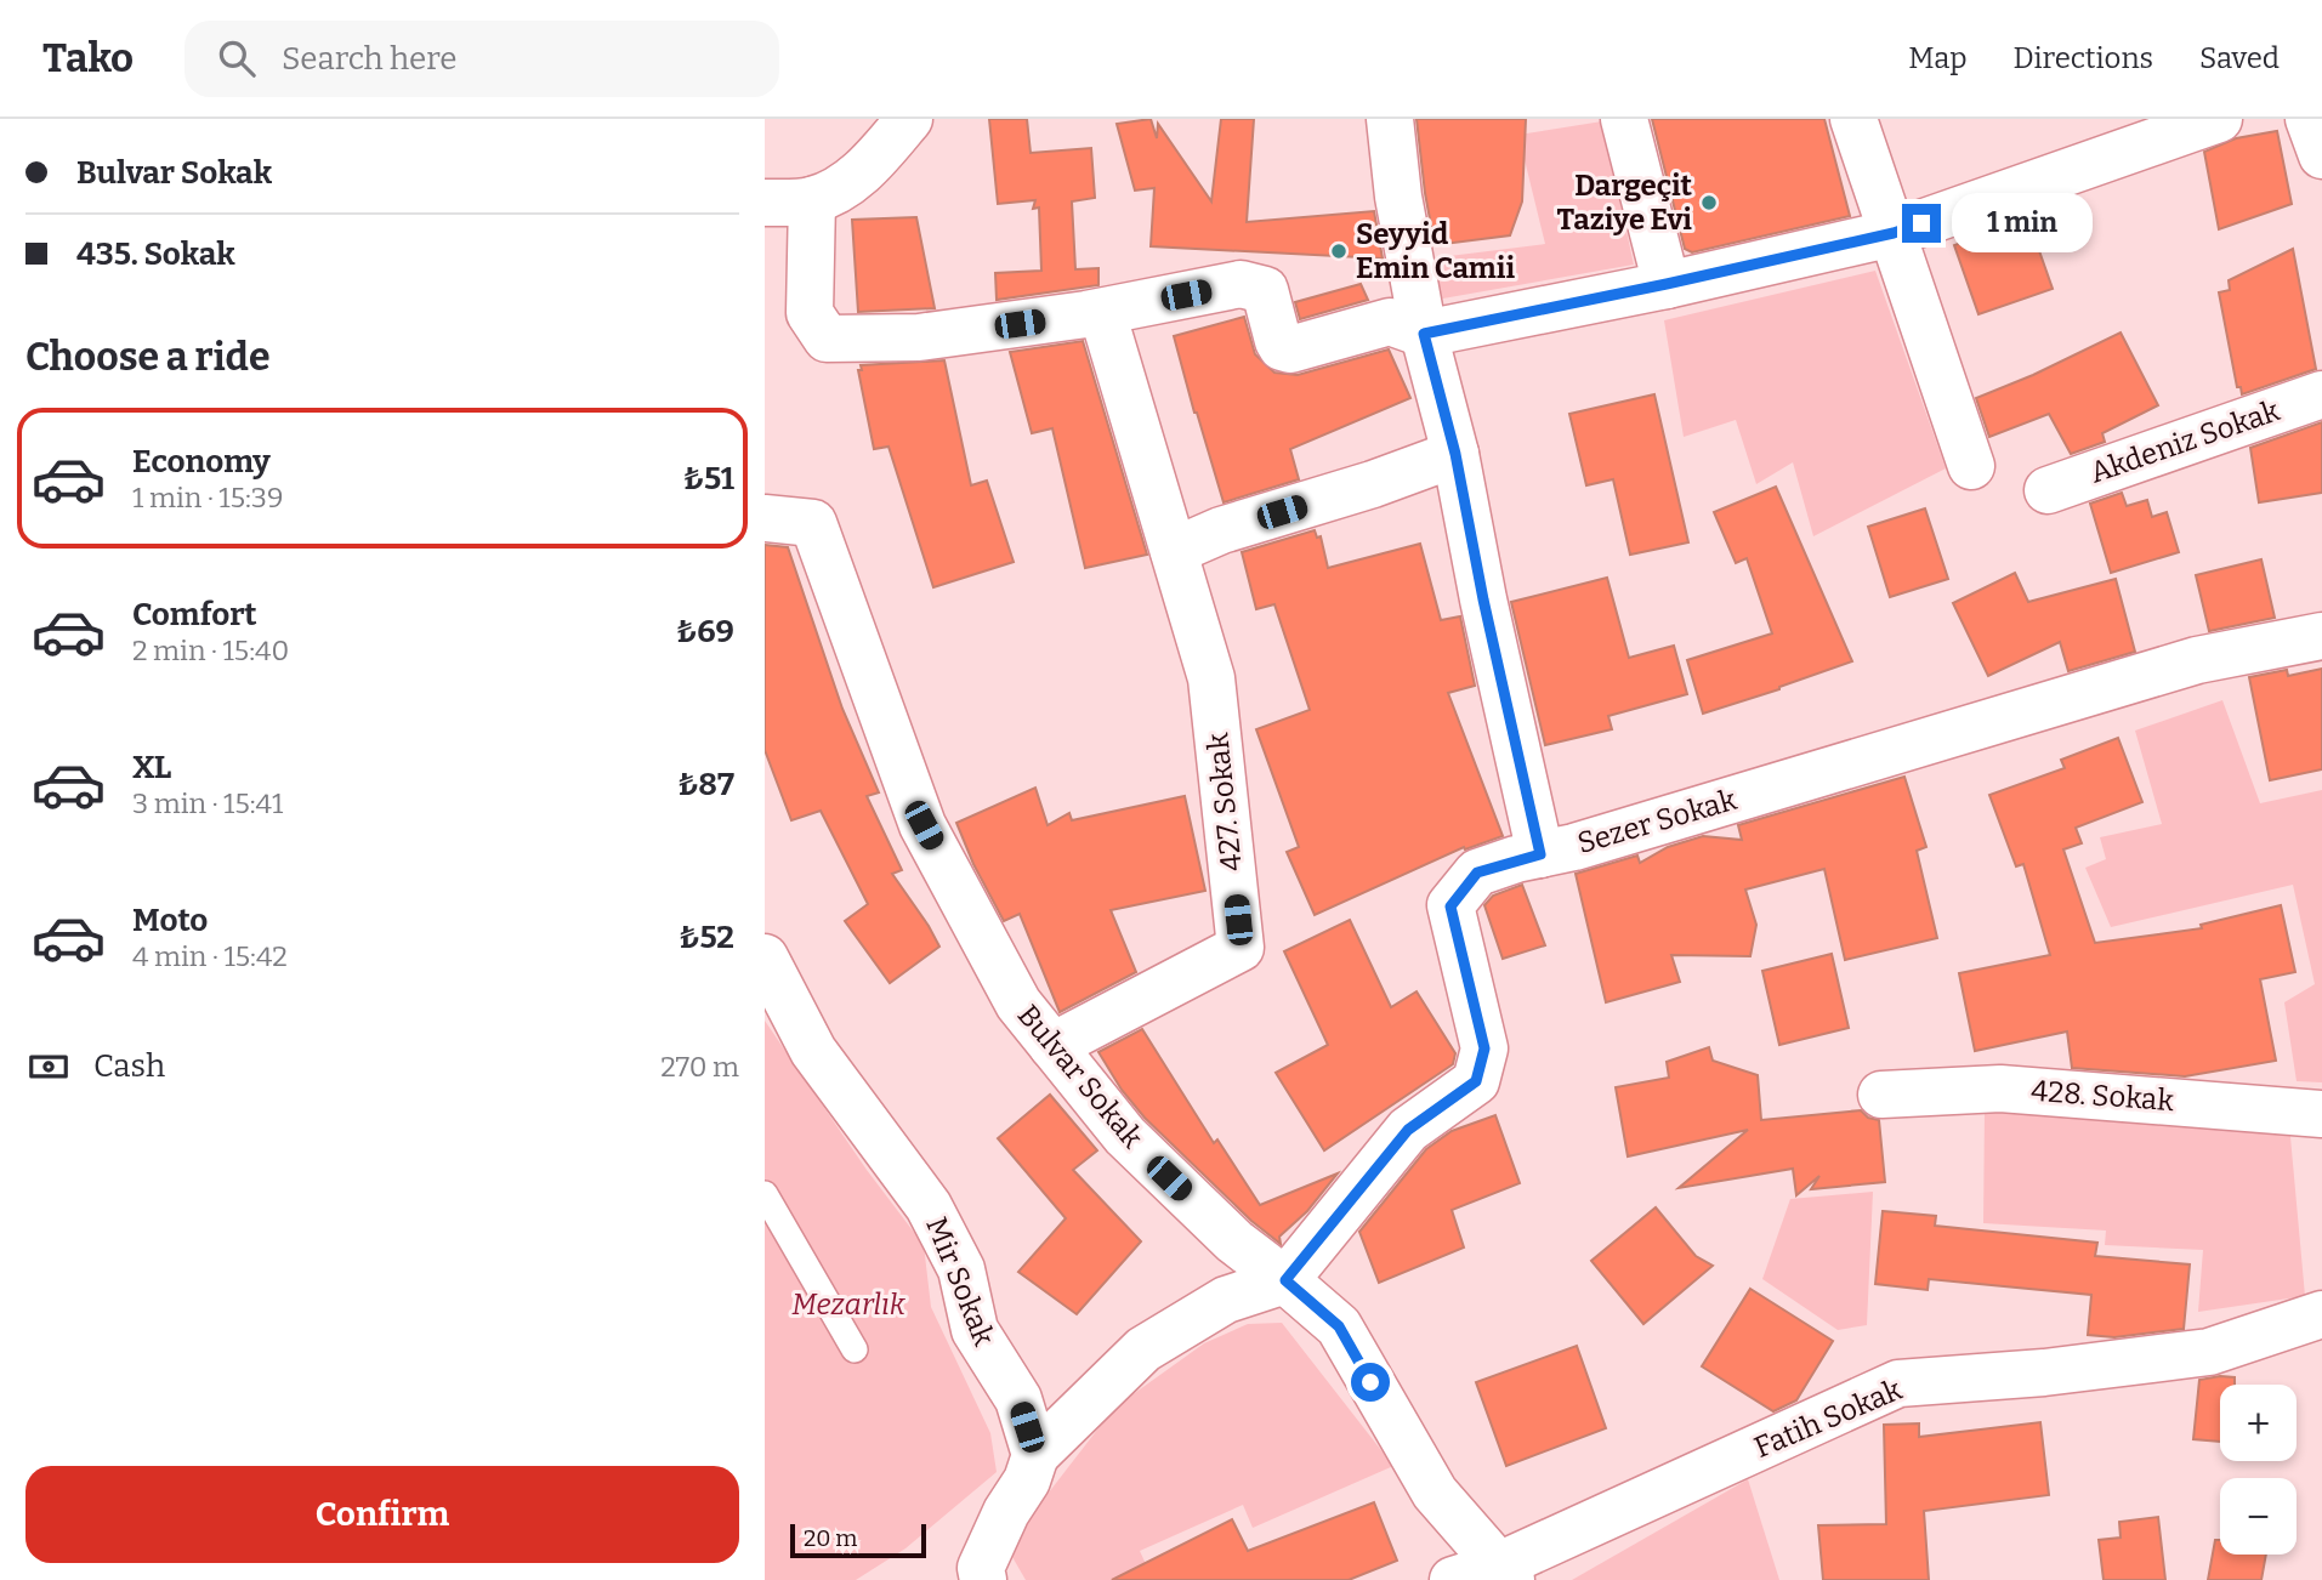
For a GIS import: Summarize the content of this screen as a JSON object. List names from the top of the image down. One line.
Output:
{"streets":{"street":["Akdeniz Sokak","427. Sokak","Sezer Sokak","Bulvar Sokak","428. Sokak","Mir Sokak","Fatih Sokak"]},"crossings":[["427. Sokak","Bulvar Sokak"],["Sezer Sokak","Bulvar Sokak"],["Bulvar Sokak","Fatih Sokak"]],"parks":["Mezarlık"],"places":["Dargeçit Taziye Evi","Seyyid Emin Camii"],"scale_bar":"20 m","page":{"header":"Tako","search":"Search here","nav":["Map","Directions","Saved"],"banner":["Bulvar Sokak","435. Sokak"],"bubble":"1 min","heading":"Choose a ride","list":[{"name":"Economy","note":"1 min · 15:39","value":"₺51"},{"name":"Comfort","note":"2 min · 15:40","value":"₺69"},{"name":"XL","note":"3 min · 15:41","value":"₺87"},{"name":"Moto","note":"4 min · 15:42","value":"₺52"}],"pay":["Cash","270 m"],"map_buttons":["+","−"],"buttons":"Confirm","scale":"20 m"}}
